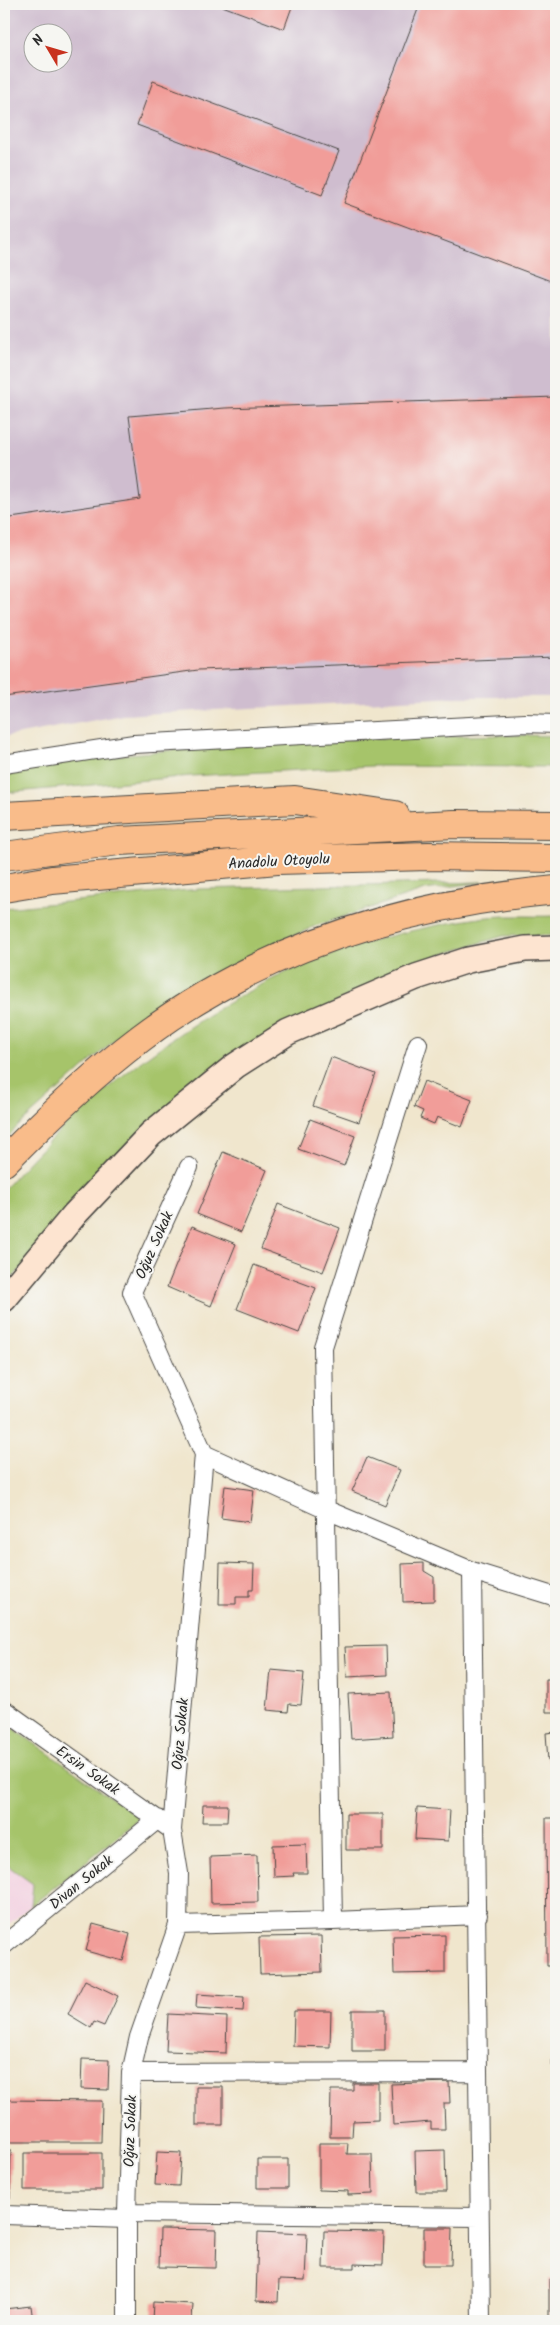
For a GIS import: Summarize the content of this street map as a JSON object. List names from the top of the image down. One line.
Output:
{"streets":{"highway":["Anadolu Otoyolu"],"street":["Oğuz Sokak","Ersin Sokak","Divan Sokak"]},"crossings":[["Oğuz Sokak","Ersin Sokak"],["Ersin Sokak","Divan Sokak"]],"north":"top left"}
